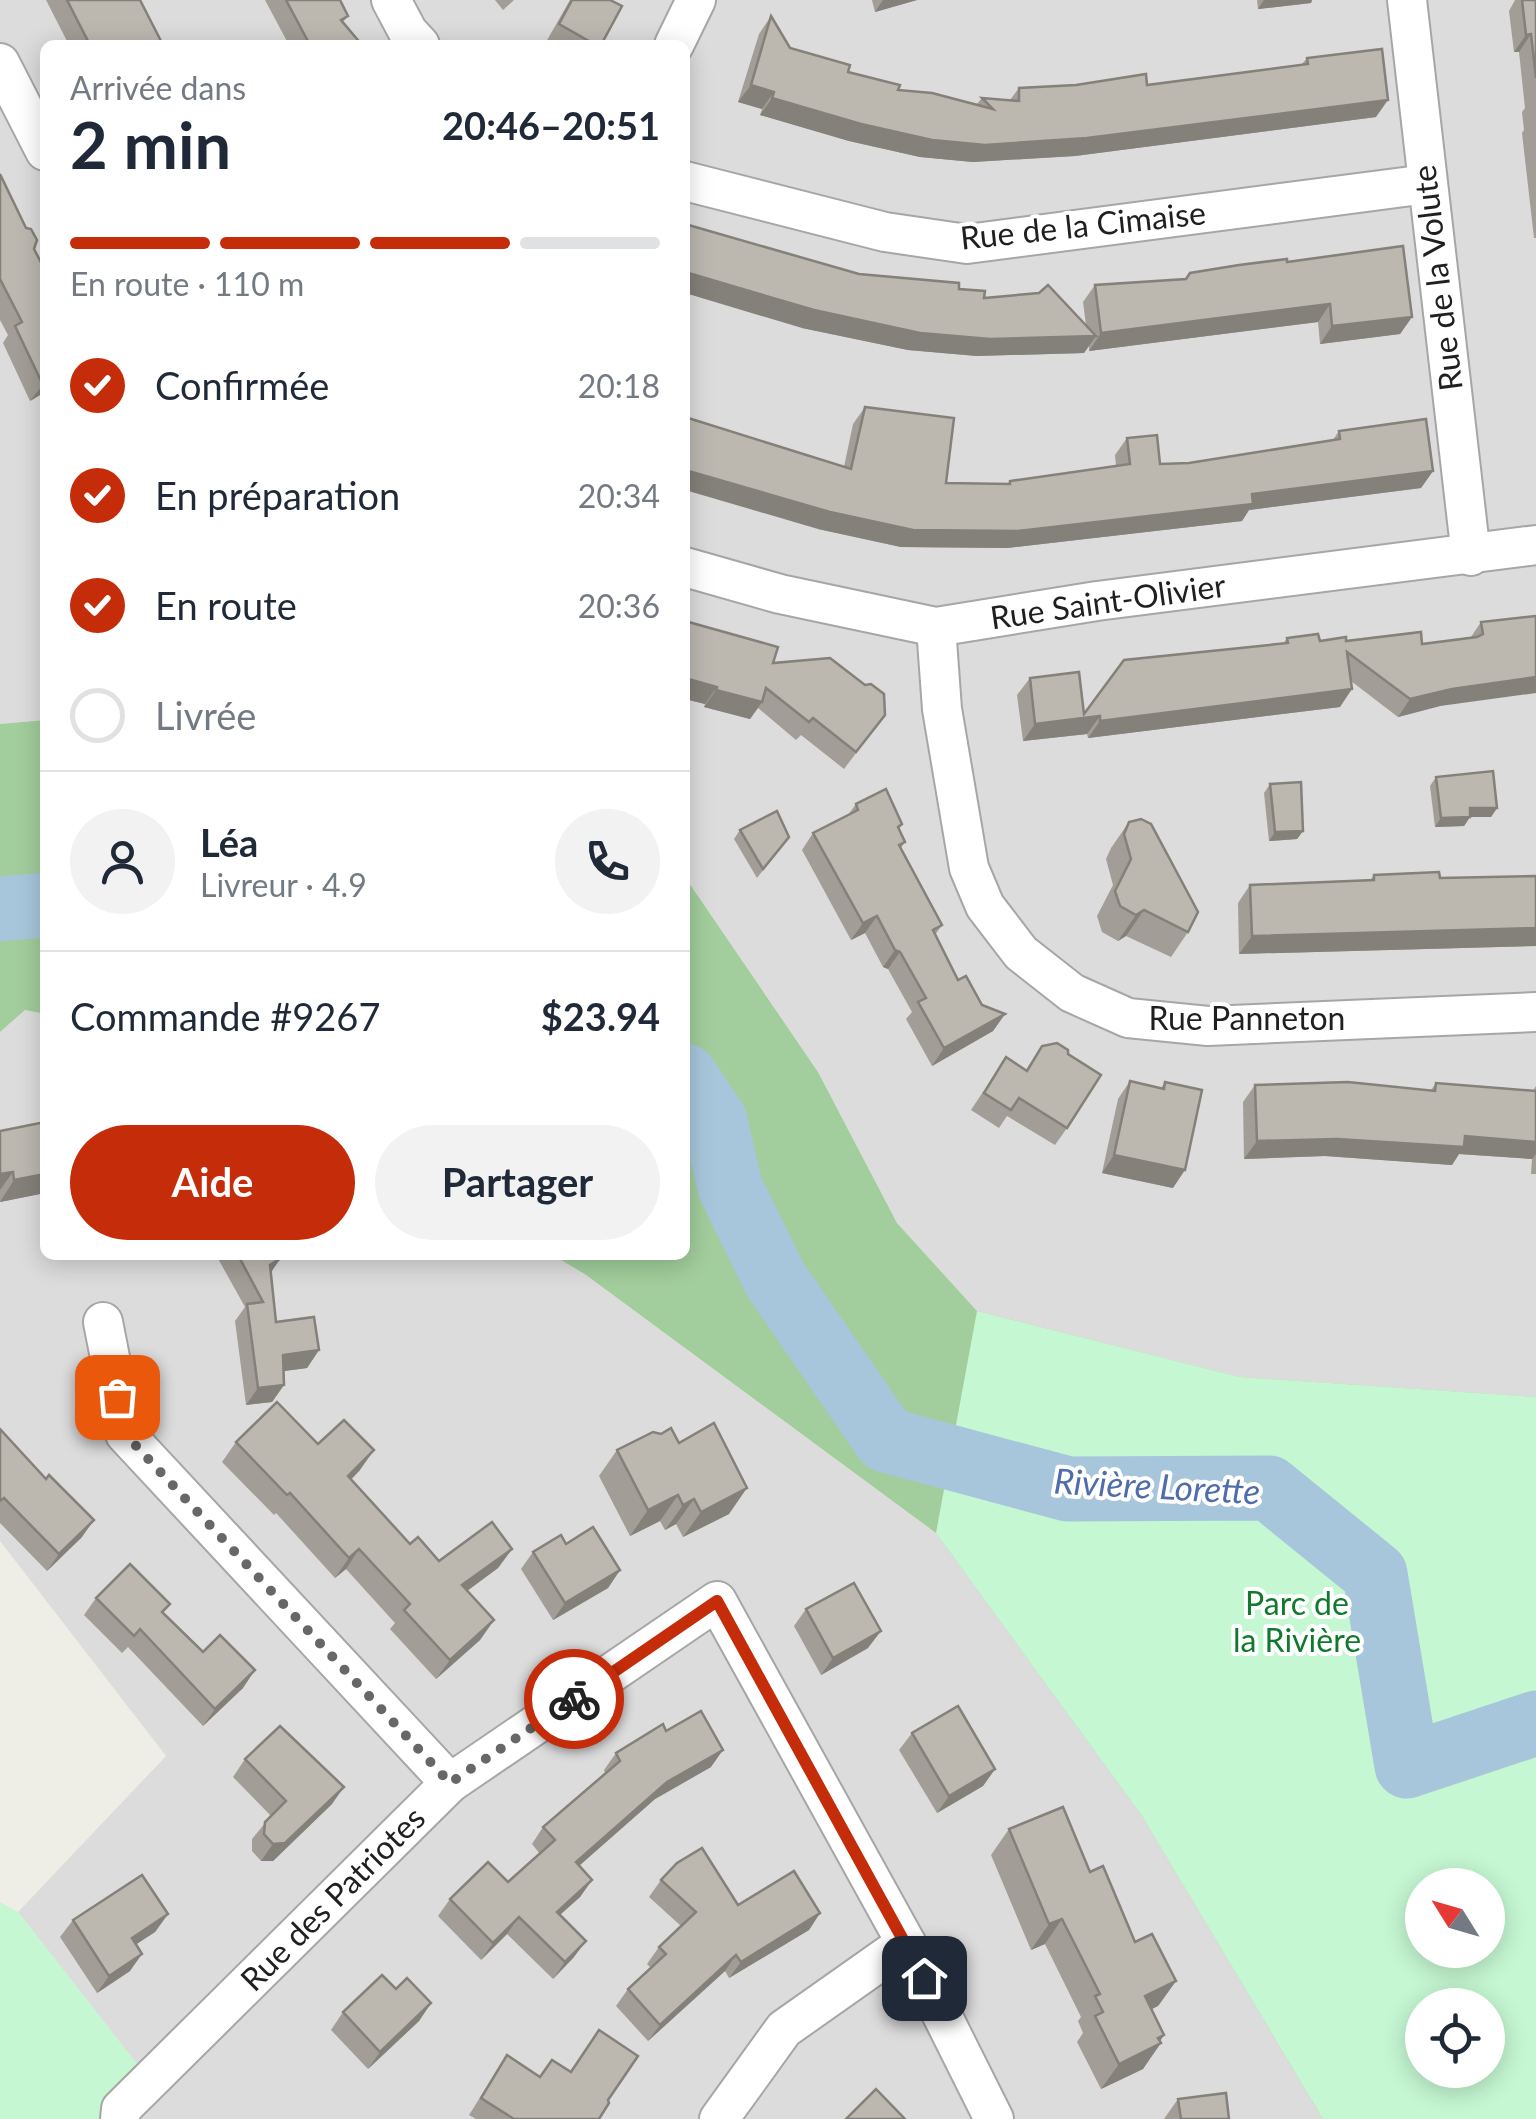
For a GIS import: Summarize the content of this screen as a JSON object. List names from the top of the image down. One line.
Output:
{"streets":{"street":["Rue de la Cimaise","Rue de la Volute","Rue Saint-Olivier","Rue Panneton","Rue des Patriotes"]},"crossings":[["Rue de la Cimaise","Rue de la Volute"],["Rue de la Volute","Rue Saint-Olivier"],["Rue Saint-Olivier","Rue Panneton"]],"water":["Rivière Lorette"],"parks":["Parc de la Rivière"],"north":"top left","page":{"heading":["2 min","Arrivée dans","20:46–20:51"],"panel":["Léa","Livreur · 4.9","Commande #9267","$23.94"],"bar":"En route · 110 m","list":[["Confirmée","20:18"],["En préparation","20:34"],["En route","20:36"],"Livrée"],"buttons":["Aide","Partager"]}}
